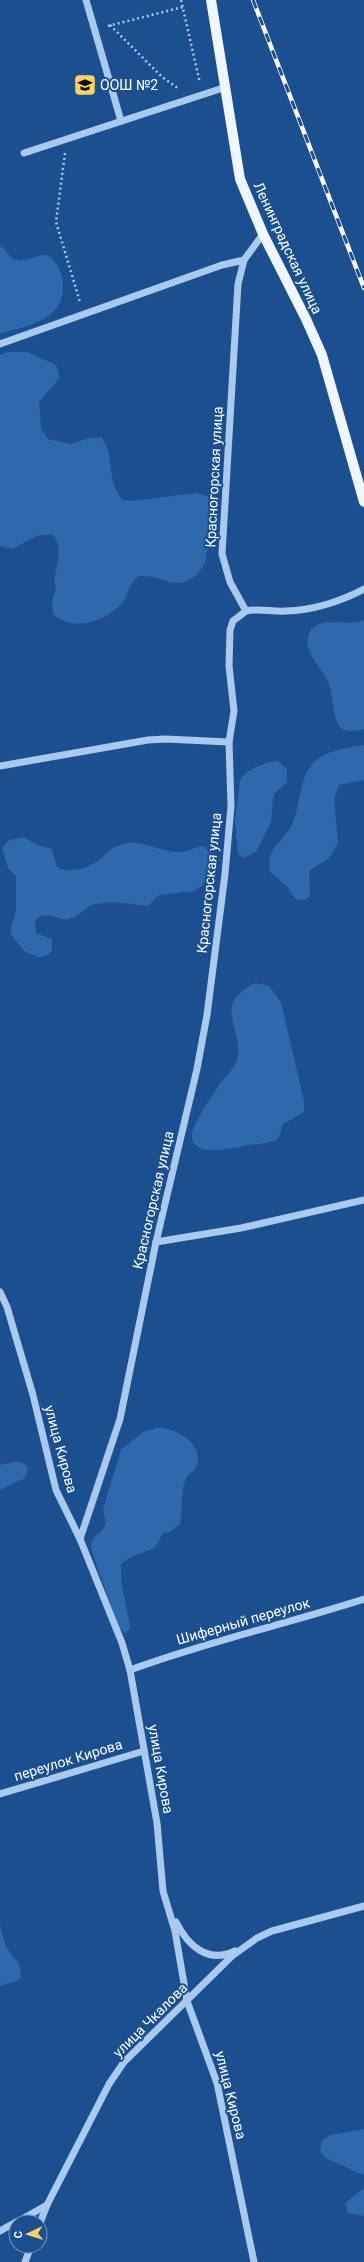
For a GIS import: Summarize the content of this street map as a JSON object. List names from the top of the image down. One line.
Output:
{"streets":{"main road":["Ленинградская улица"],"street":["Красногорская улица","улица Кирова","Шиферный переулок","переулок Кирова","улица Чкалова"]},"crossings":[["Ленинградская улица","Красногорская улица"],["Красногорская улица","улица Кирова"],["улица Кирова","Шиферный переулок"],["улица Кирова","переулок Кирова"],["улица Кирова","улица Чкалова"]],"places":{"school or university":["ООШ №2"]},"north":"left"}
